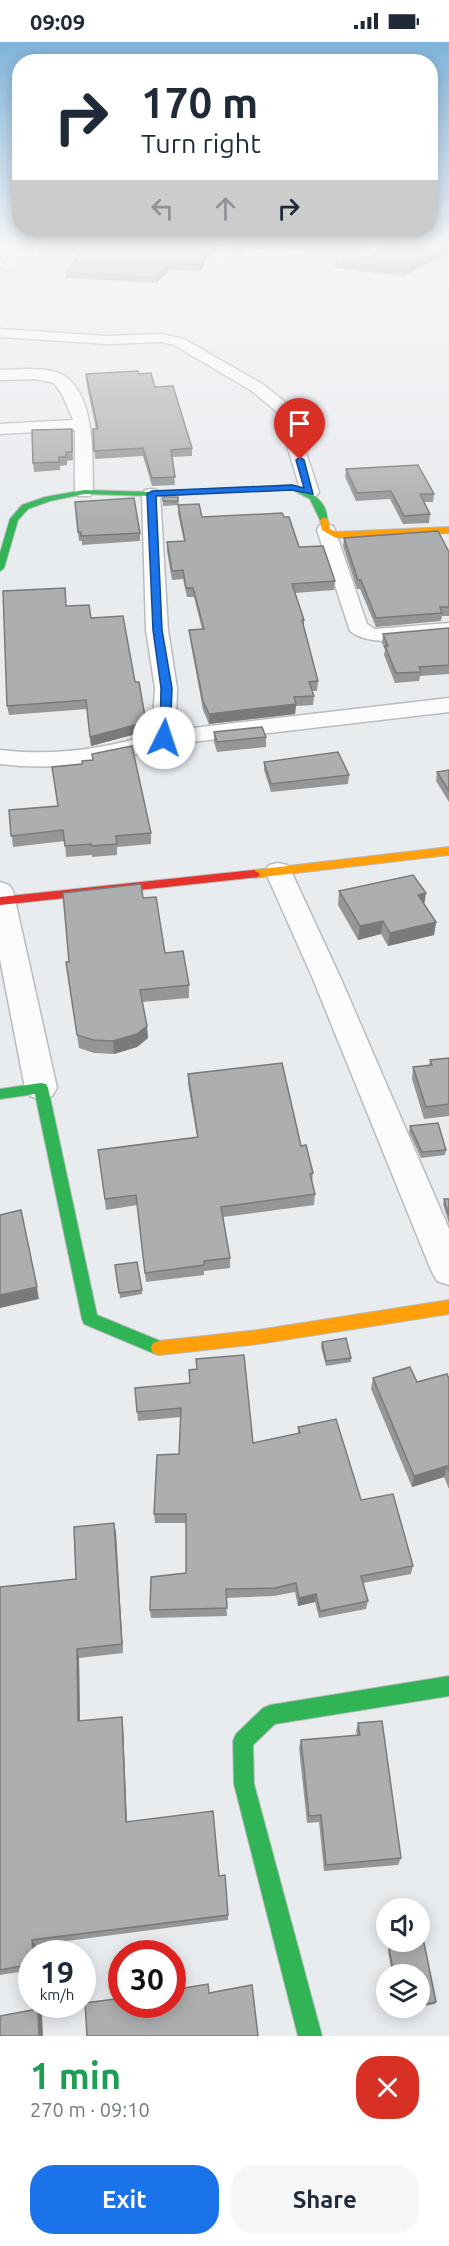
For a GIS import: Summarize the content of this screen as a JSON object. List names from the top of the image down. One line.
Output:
{"page":{"status":"09:09","turn":["170 m","Turn right"],"speed":"19 km/h","limit":"30","heading":["1 min","270 m · 09:10"],"buttons":["Exit","Share"]}}
